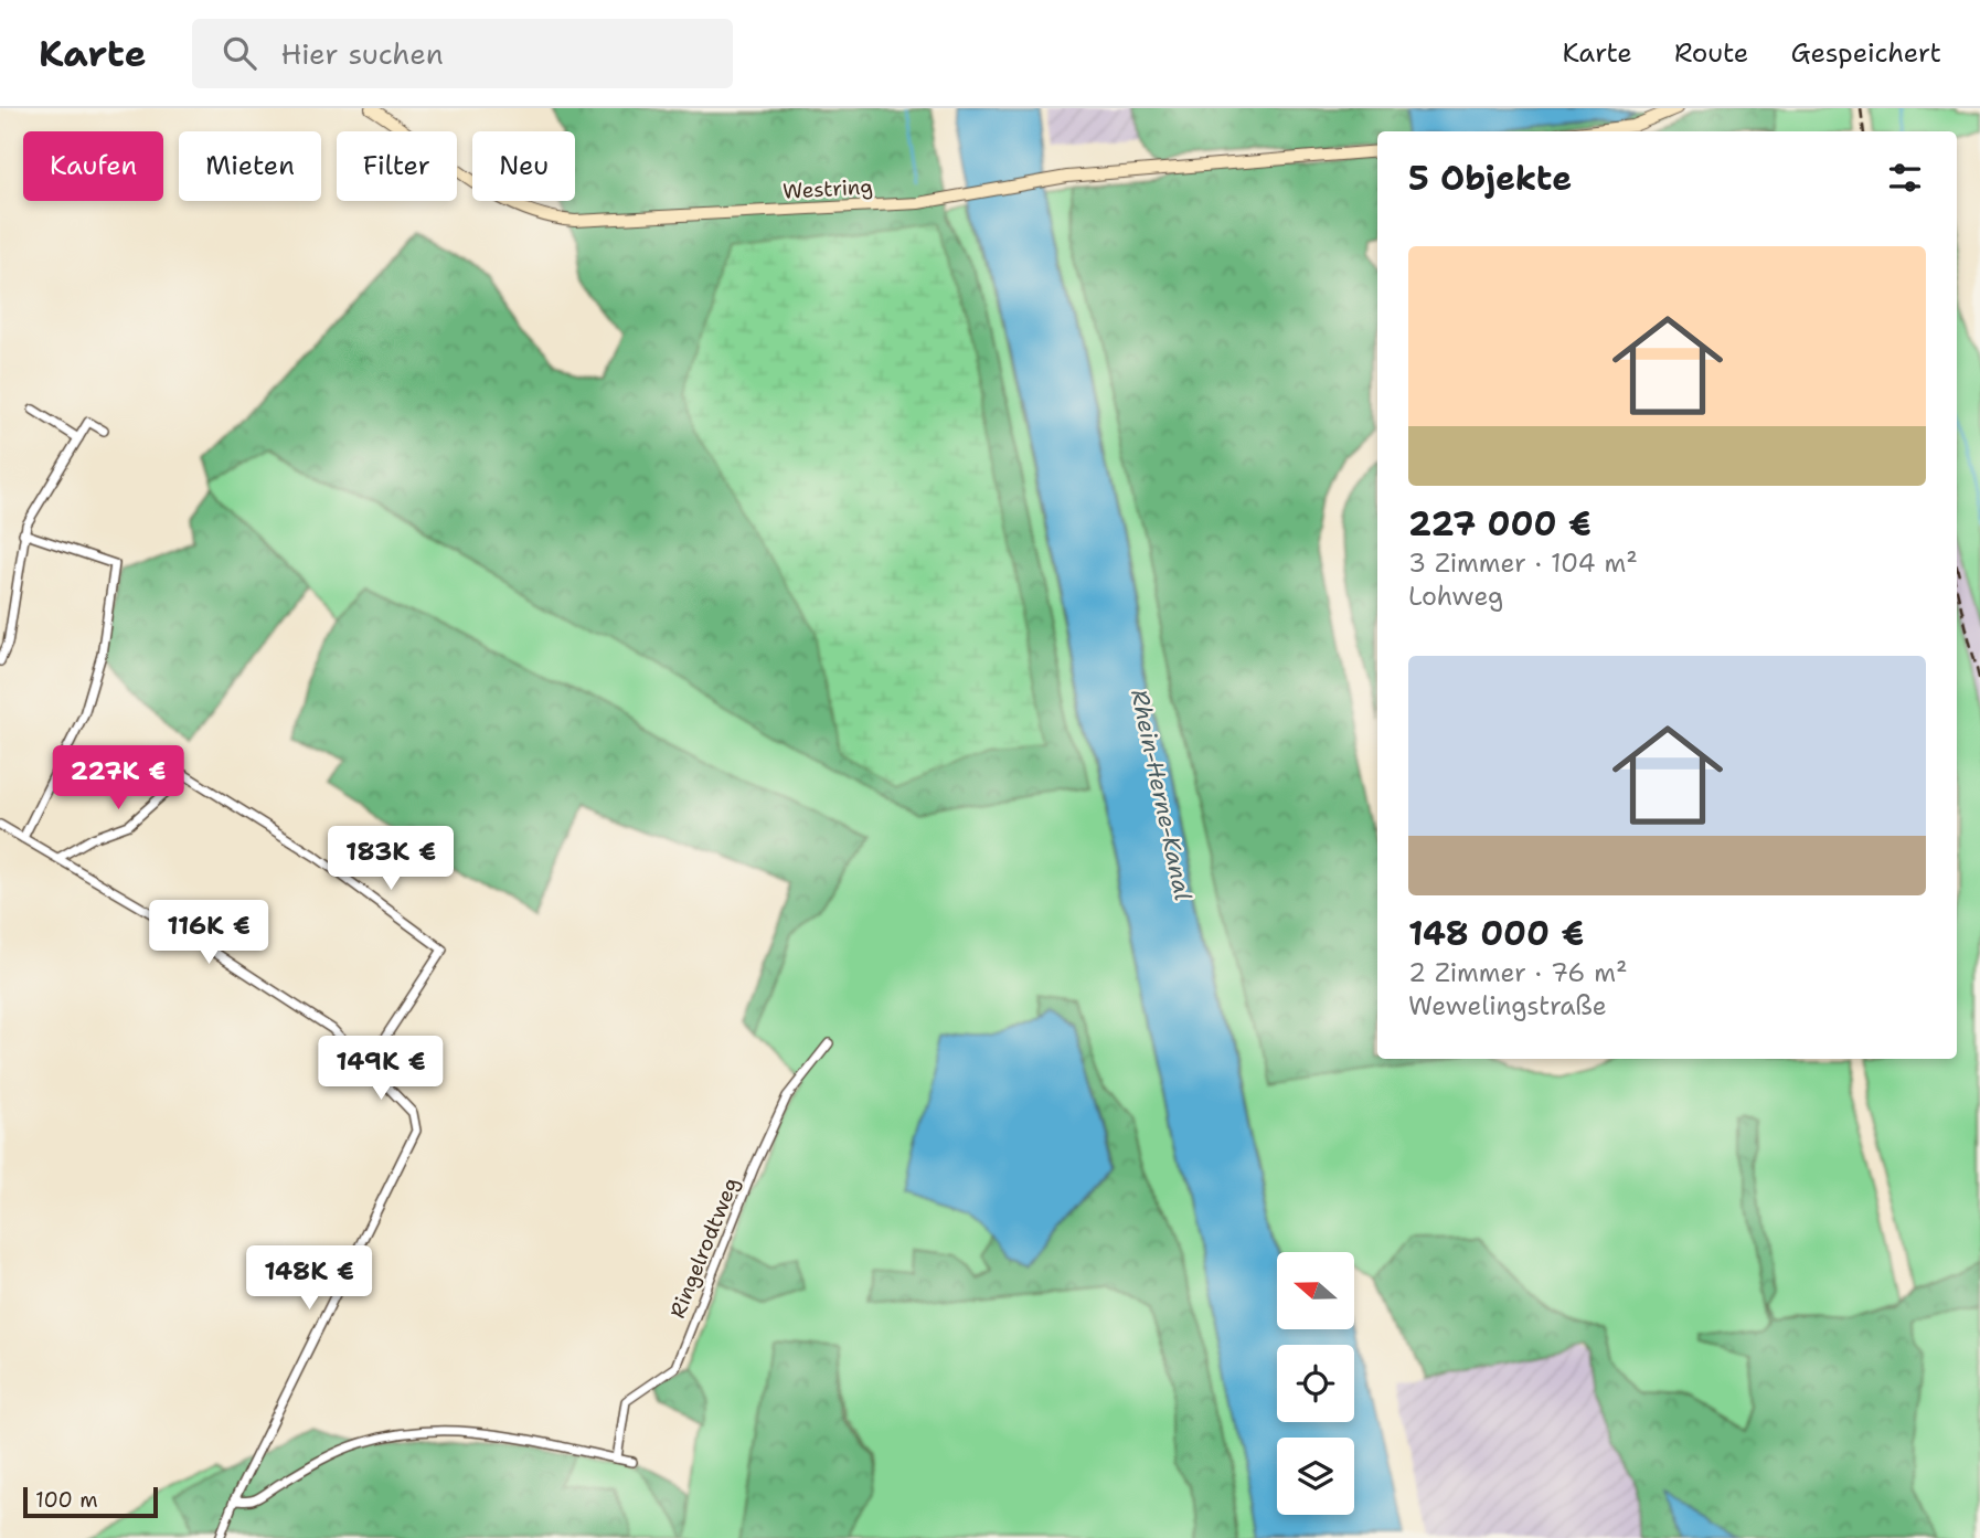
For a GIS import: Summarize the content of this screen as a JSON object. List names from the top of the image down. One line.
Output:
{"streets":{"main road":["Westring"],"street":["Ringelrodtweg"]},"water":["Rhein-Herne-Kanal"],"scale_bar":"100 m","north":"left","page":{"header":"Karte","search":"Hier suchen","nav":["Karte","Route","Gespeichert"],"chip":["Kaufen","Mieten","Filter","Neu"],"heading":"5 Objekte","list":[{"name":"227 000 €","note":"3 Zimmer · 104 m² · Lohweg"},{"name":"148 000 €","note":"2 Zimmer · 76 m² · Wewelingstraße"}],"price":["227K €","183K €","116K €","149K €","148K €"],"scale":"100 m"}}
